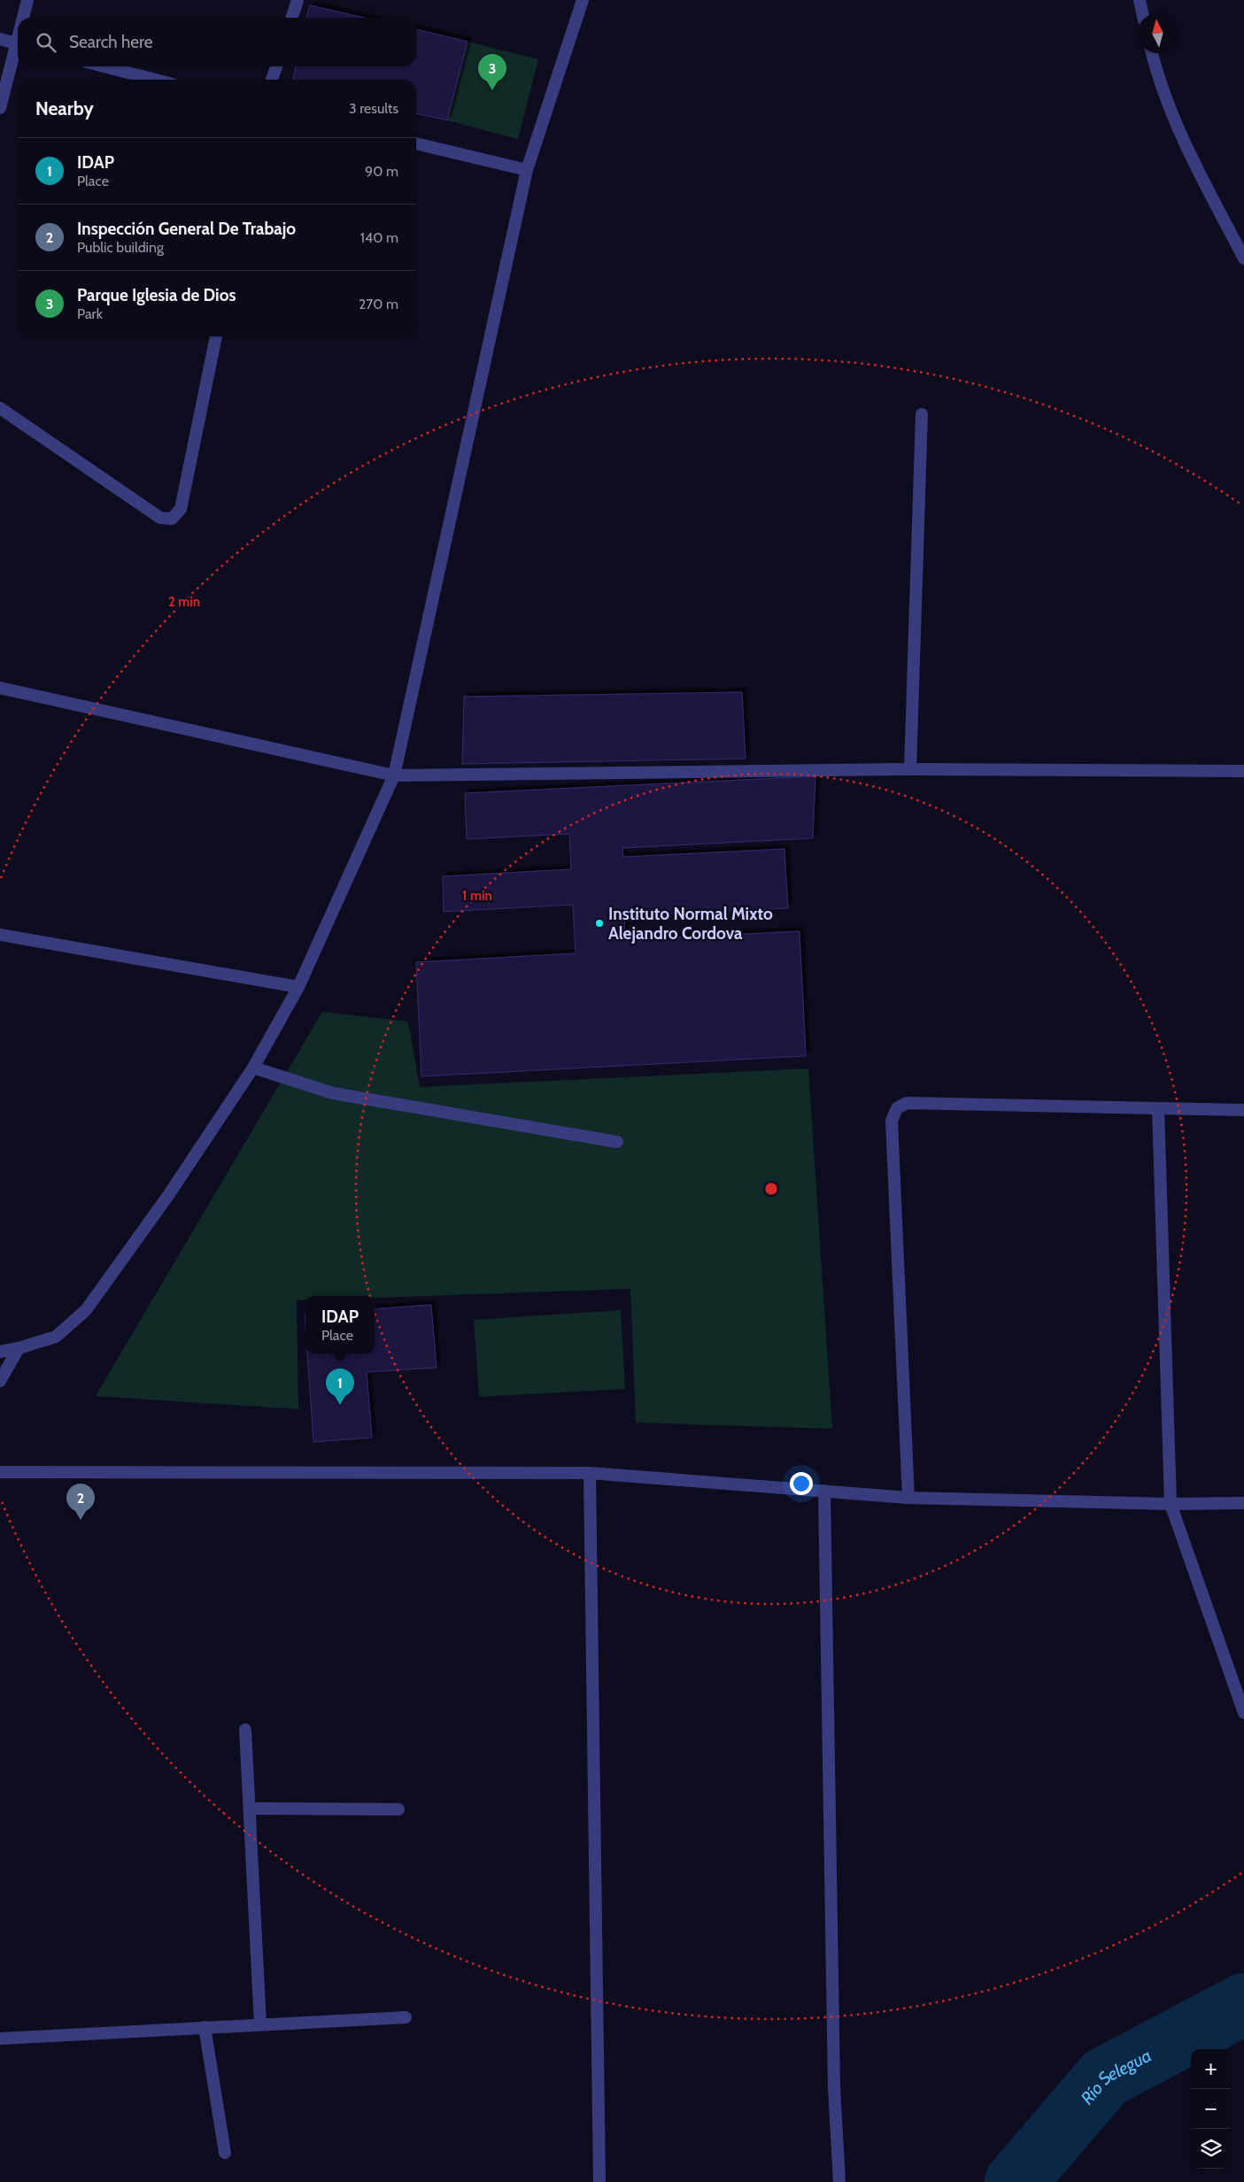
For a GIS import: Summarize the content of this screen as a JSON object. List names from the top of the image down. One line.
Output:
{"water":["Río Selegua"],"places":["Instituto Normal Mixto Alejandro Cordova"],"north":"top","page":{"search":"Search here","pins":["3","1","2"],"heading":["Nearby","3 results"],"list":[{"mark":"1","name":"IDAP","note":"Place","value":"90 m"},{"mark":"2","name":"Inspección General De Trabajo","note":"Public building","value":"140 m"},{"mark":"3","name":"Parque Iglesia de Dios","note":"Park","value":"270 m"}],"popup":["IDAP","Place"],"map_buttons":["+","−"]},"rings":["2 min","1 min"]}
